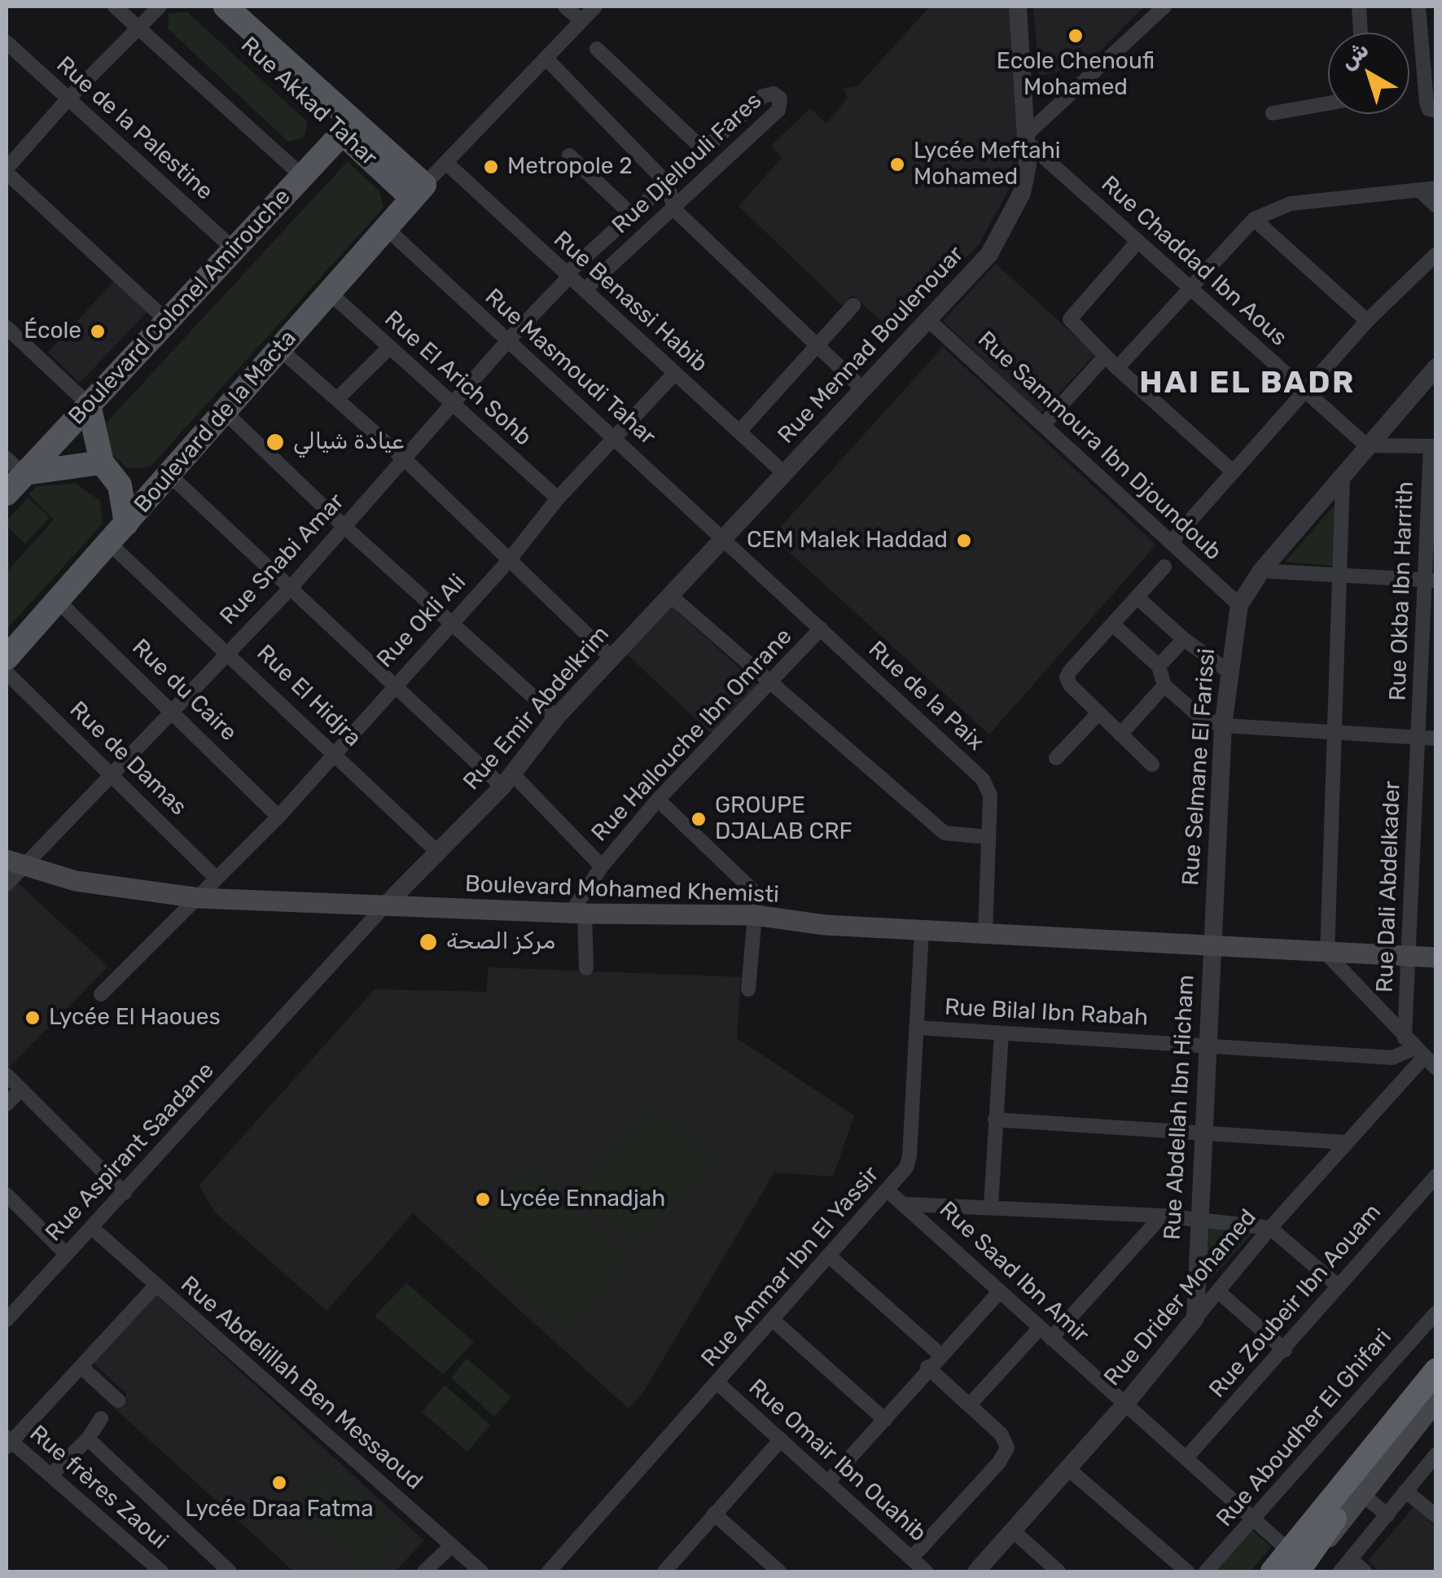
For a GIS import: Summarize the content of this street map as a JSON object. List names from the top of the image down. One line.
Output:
{"streets":{"main road":["Rue Akkad Tahar","Boulevard Colonel Amirouche","Boulevard de la Macta","Boulevard Mohamed Khemisti"],"street":["Rue de la Palestine","Rue Djellouli Fares","Rue Chaddad Ibn Aous","Rue Benassi Habib","Rue Mennad Boulenouar","Rue Masmoudi Tahar","Rue El Arich Sohb","Rue Sammoura Ibn Djoundoub","Rue Snabi Amar","Rue Okba Ibn Harrith","Rue Okli Ali","Rue du Caire","Rue El Hidjra","Rue de la Paix","Rue Emir Abdelkrim","Rue Hallouche Ibn Omrane","Rue de Damas","Rue Selmane El Farissi","Rue Dali Abdelkader","Rue Bilal Ibn Rabah","Rue Abdellah Ibn Hicham","Rue Aspirant Saadane","Rue Ammar Ibn El Yassir","Rue Saad Ibn Amir","Rue Drider Mohamed","Rue Zoubeir Ibn Aouam","Rue Abdelillah Ben Messaoud","Rue Aboudher El Ghifari","Rue Omair Ibn Ouahib","Rue frères Zaoui"]},"crossings":[["Rue Akkad Tahar","Boulevard Colonel Amirouche"],["Rue Akkad Tahar","Boulevard de la Macta"],["Rue de la Palestine","Boulevard Colonel Amirouche"],["Rue Djellouli Fares","Rue Benassi Habib"],["Rue Djellouli Fares","Rue Snabi Amar"],["Rue Chaddad Ibn Aous","Rue Mennad Boulenouar"],["Rue Chaddad Ibn Aous","Rue Selmane El Farissi"],["Rue Benassi Habib","Rue Mennad Boulenouar"],["Rue Benassi Habib","Rue Snabi Amar"],["Rue Benassi Habib","Rue Okli Ali"],["Rue Mennad Boulenouar","Rue Masmoudi Tahar"],["Rue Mennad Boulenouar","Rue Sammoura Ibn Djoundoub"],["Rue Mennad Boulenouar","Rue de la Paix"],["Rue Mennad Boulenouar","Rue Emir Abdelkrim"],["Rue Masmoudi Tahar","Boulevard de la Macta"],["Rue Masmoudi Tahar","Rue Snabi Amar"],["Rue Masmoudi Tahar","Rue Okli Ali"],["Rue Masmoudi Tahar","Rue de la Paix"],["Rue Masmoudi Tahar","Rue Emir Abdelkrim"],["Rue El Arich Sohb","Boulevard de la Macta"],["Rue El Arich Sohb","Rue Snabi Amar"],["Rue El Arich Sohb","Rue Okli Ali"],["Boulevard de la Macta","Rue du Caire"],["Boulevard de la Macta","Rue El Hidjra"],["Rue Sammoura Ibn Djoundoub","Rue Selmane El Farissi"],["Rue Snabi Amar","Rue du Caire"],["Rue Snabi Amar","Rue El Hidjra"],["Rue Snabi Amar","Rue de Damas"],["Rue Snabi Amar","Boulevard Mohamed Khemisti"],["Rue Okba Ibn Harrith","Rue Dali Abdelkader"],["Rue Okli Ali","Rue du Caire"],["Rue Okli Ali","Rue El Hidjra"],["Rue Okli Ali","Rue de Damas"],["Rue Okli Ali","Boulevard Mohamed Khemisti"],["Rue El Hidjra","Rue Emir Abdelkrim"],["Rue de la Paix","Rue Emir Abdelkrim"],["Rue de la Paix","Rue Hallouche Ibn Omrane"],["Rue de la Paix","Boulevard Mohamed Khemisti"],["Rue Emir Abdelkrim","Boulevard Mohamed Khemisti"],["Rue Emir Abdelkrim","Rue Aspirant Saadane"],["Rue Hallouche Ibn Omrane","Boulevard Mohamed Khemisti"],["Rue Selmane El Farissi","Boulevard Mohamed Khemisti"],["Rue Selmane El Farissi","Rue Abdellah Ibn Hicham"],["Rue Dali Abdelkader","Boulevard Mohamed Khemisti"],["Rue Dali Abdelkader","Rue Bilal Ibn Rabah"],["Rue Dali Abdelkader","Rue Drider Mohamed"],["Boulevard Mohamed Khemisti","Rue Abdellah Ibn Hicham"],["Boulevard Mohamed Khemisti","Rue Aspirant Saadane"],["Boulevard Mohamed Khemisti","Rue Ammar Ibn El Yassir"],["Rue Bilal Ibn Rabah","Rue Abdellah Ibn Hicham"],["Rue Bilal Ibn Rabah","Rue Ammar Ibn El Yassir"],["Rue Bilal Ibn Rabah","Rue Drider Mohamed"],["Rue Abdellah Ibn Hicham","Rue Drider Mohamed"],["Rue Aspirant Saadane","Rue Abdelillah Ben Messaoud"],["Rue Ammar Ibn El Yassir","Rue Saad Ibn Amir"],["Rue Ammar Ibn El Yassir","Rue Omair Ibn Ouahib"],["Rue Saad Ibn Amir","Rue Drider Mohamed"],["Rue Saad Ibn Amir","Rue Zoubeir Ibn Aouam"],["Rue Saad Ibn Amir","Rue Aboudher El Ghifari"]],"districts":["HAI EL BADR"],"places":["Ecole Chenoufi Mohamed","Lycée Meftahi Mohamed","Metropole 2","École","عيادة شيالي","CEM Malek Haddad","GROUPE DJALAB CRF","مركز الصحة","Lycée El Haoues","Lycée Ennadjah","Lycée Draa Fatma"],"north":"top left"}
